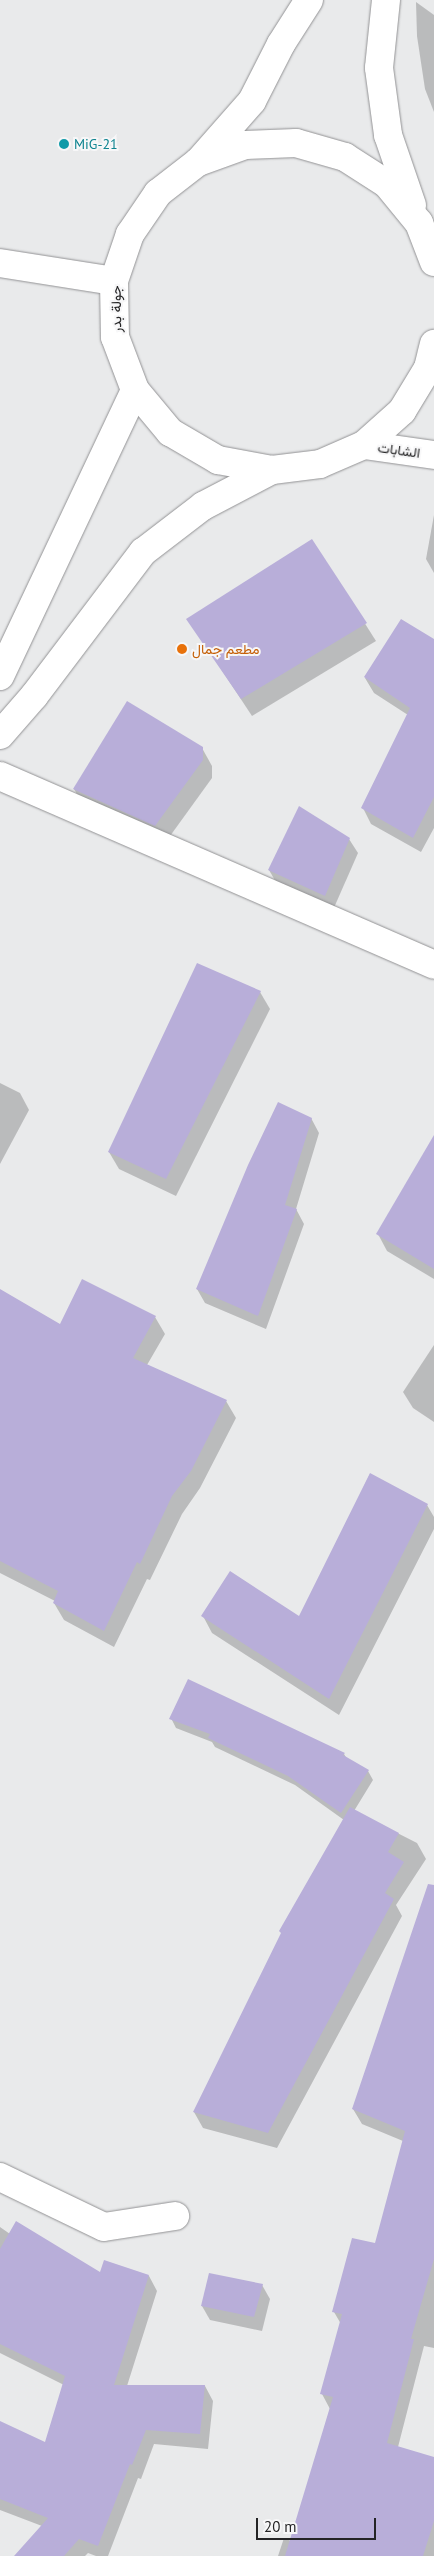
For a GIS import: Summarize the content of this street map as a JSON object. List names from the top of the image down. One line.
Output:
{"streets":{"main road":["جولة بدر","الشابات"]},"crossings":[["جولة بدر","الشابات"]],"places":["MiG-21","مطعم جمال"],"scale_bar":"20 m"}
